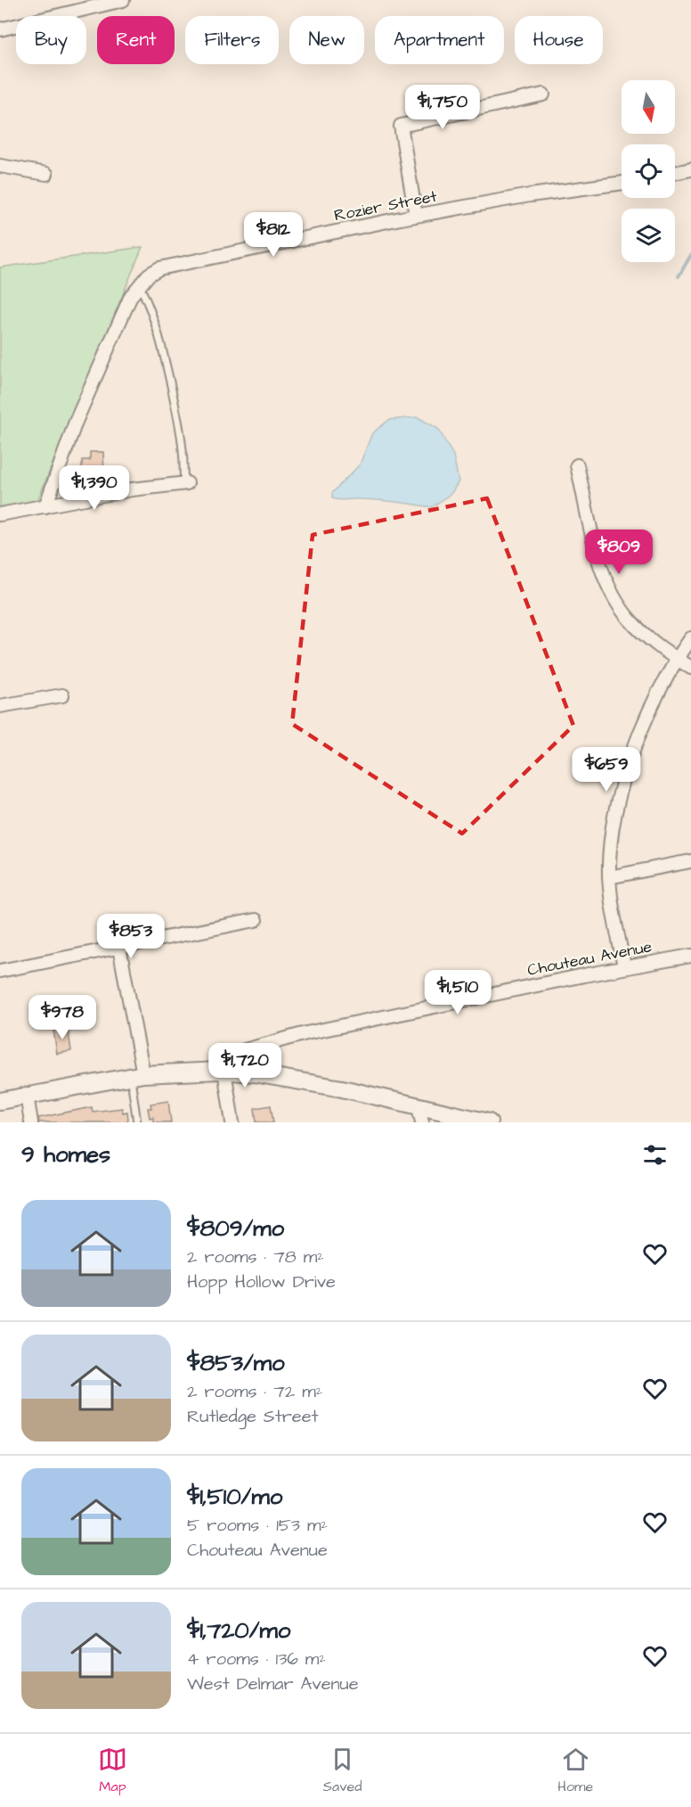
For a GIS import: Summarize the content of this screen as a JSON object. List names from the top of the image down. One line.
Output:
{"streets":{"street":["Rozier Street","Chouteau Avenue"]},"north":"bottom","page":{"chip":["Buy","Rent","Filters","New","Apartment","House"],"price":["$1,750","$812","$1,390","$809","$659","$853","$1,510","$978","$1,720"],"heading":"9 homes","list":[{"name":"$809/mo","note":"2 rooms · 78 m² · Hopp Hollow Drive"},{"name":"$853/mo","note":"2 rooms · 72 m² · Rutledge Street"},{"name":"$1,510/mo","note":"5 rooms · 153 m² · Chouteau Avenue"},{"name":"$1,720/mo","note":"4 rooms · 136 m² · West Delmar Avenue"}],"tabs":["Map","Saved","Home"]}}
